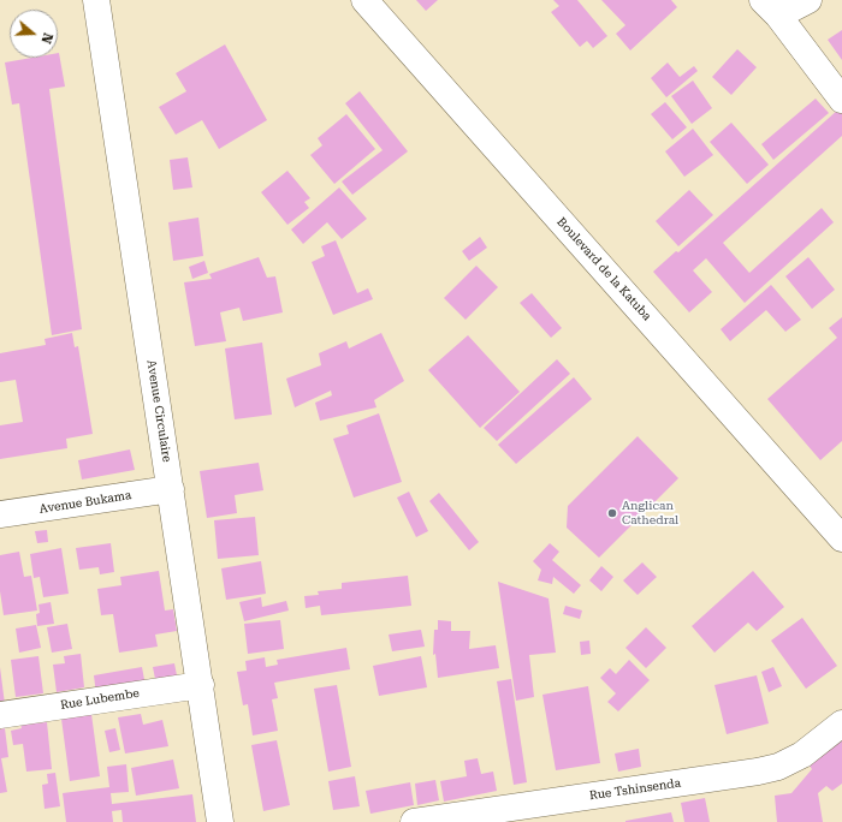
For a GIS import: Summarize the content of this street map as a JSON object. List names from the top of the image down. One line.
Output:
{"streets":{"street":["Boulevard de la Katuba","Avenue Circulaire","Avenue Bukama","Rue Lubembe","Rue Tshinsenda"]},"crossings":[["Avenue Circulaire","Avenue Bukama"],["Avenue Circulaire","Rue Lubembe"]],"places":["Anglican Cathedral"],"north":"right"}
